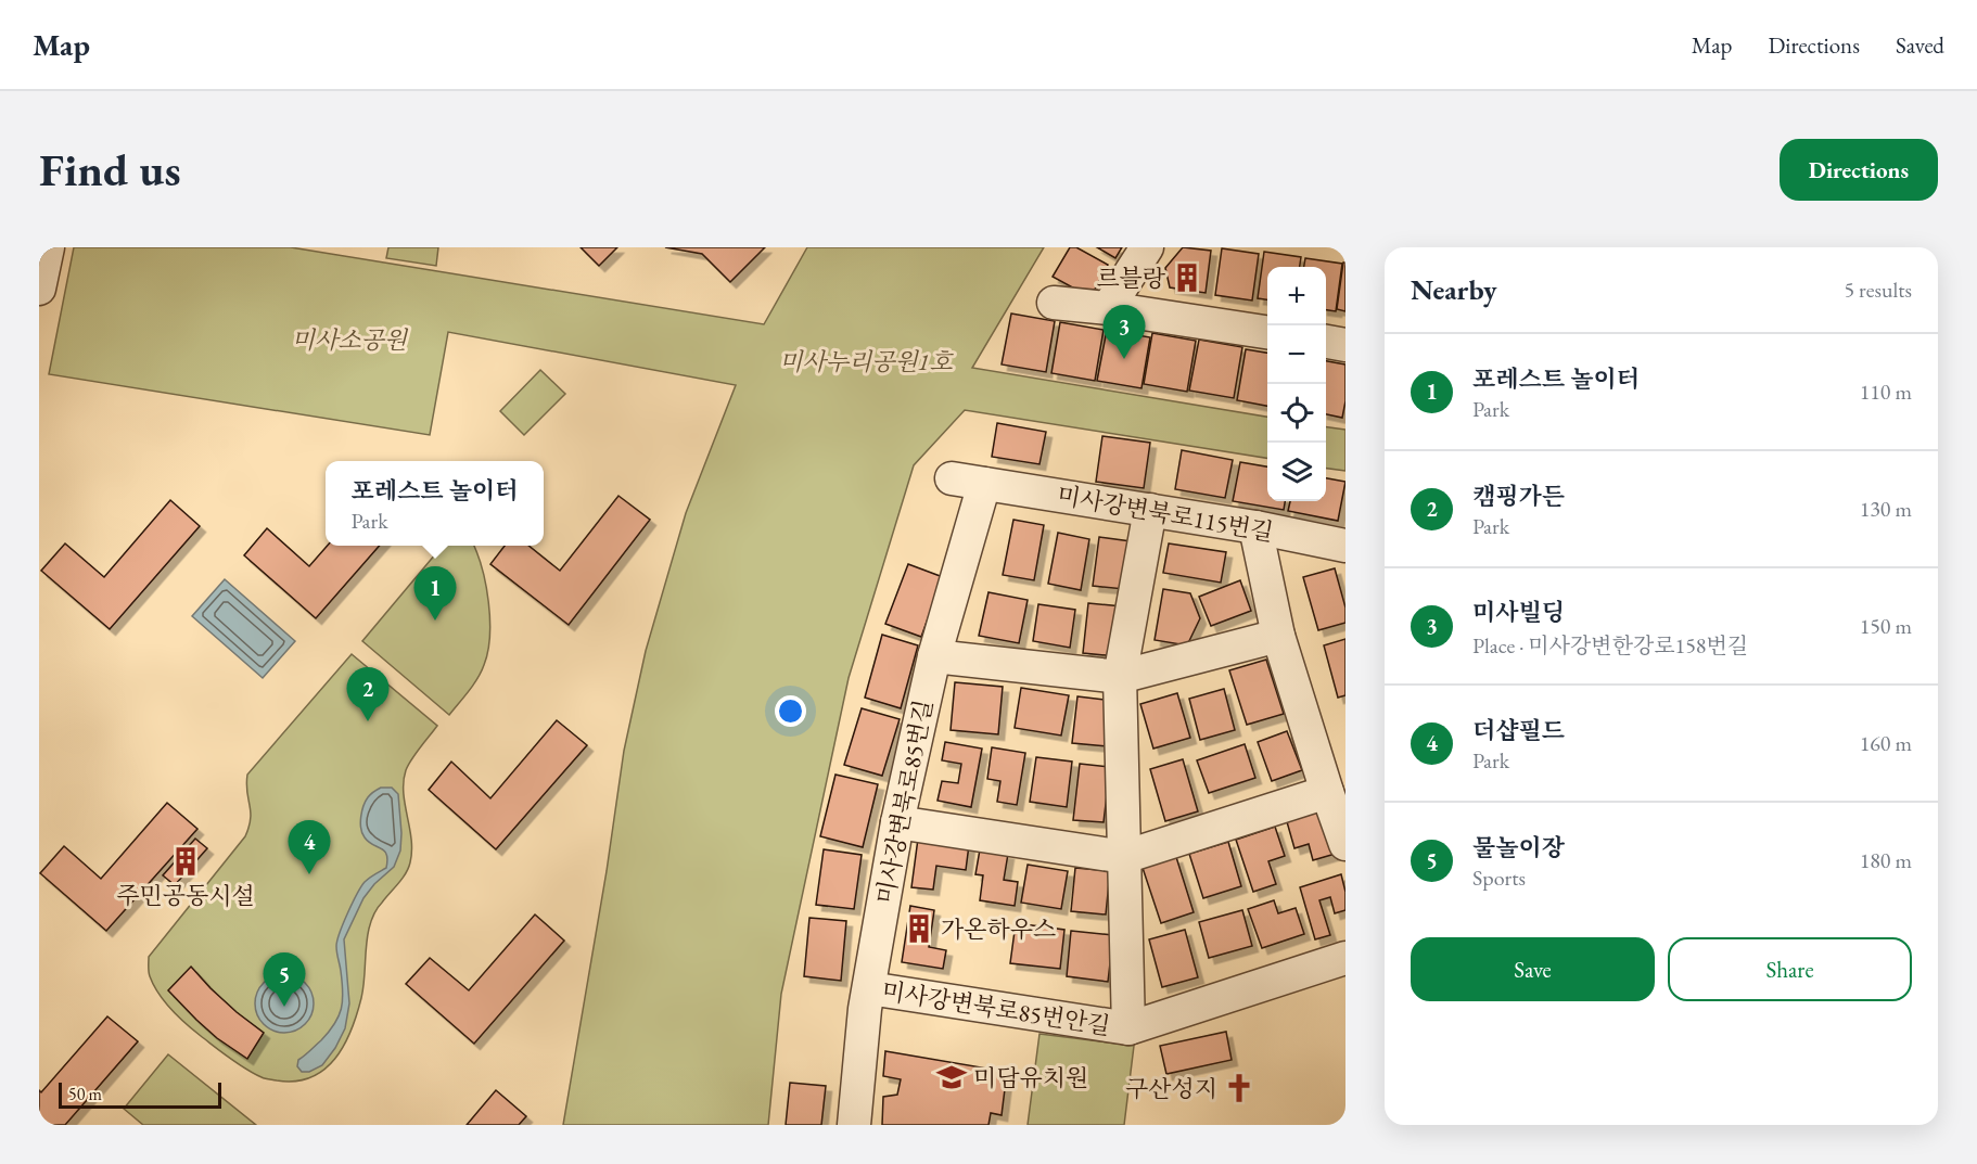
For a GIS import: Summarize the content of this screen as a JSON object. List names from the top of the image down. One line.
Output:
{"streets":{"street":["미사강변북로115번길","미사강변북로85번길","미사강변북로85번안길"]},"crossings":[["미사강변북로115번길","미사강변북로85번길"],["미사강변북로85번길","미사강변북로85번안길"]],"parks":["미사소공원","미사누리공원1호"],"places":{"building":["르블랑","주민공동시설","가온하우스"],"school or university":["미담유치원"],"church":["구산성지"]},"scale_bar":"50 m","page":{"header":"Map","nav":["Map","Directions","Saved"],"buttons":["Directions",["Save","Share"]],"title":"Find us","heading":["Nearby","5 results"],"map_buttons":["+","−"],"pins":["3","1","2","4","5"],"list":[{"mark":"1","name":"포레스트 놀이터","note":"Park","value":"110 m"},{"mark":"2","name":"캠핑가든","note":"Park","value":"130 m"},{"mark":"3","name":"미사빌딩","note":"Place · 미사강변한강로158번길","value":"150 m"},{"mark":"4","name":"더샵필드","note":"Park","value":"160 m"},{"mark":"5","name":"물놀이장","note":"Sports","value":"180 m"}],"popup":["포레스트 놀이터","Park"],"scale":"50 m"}}
